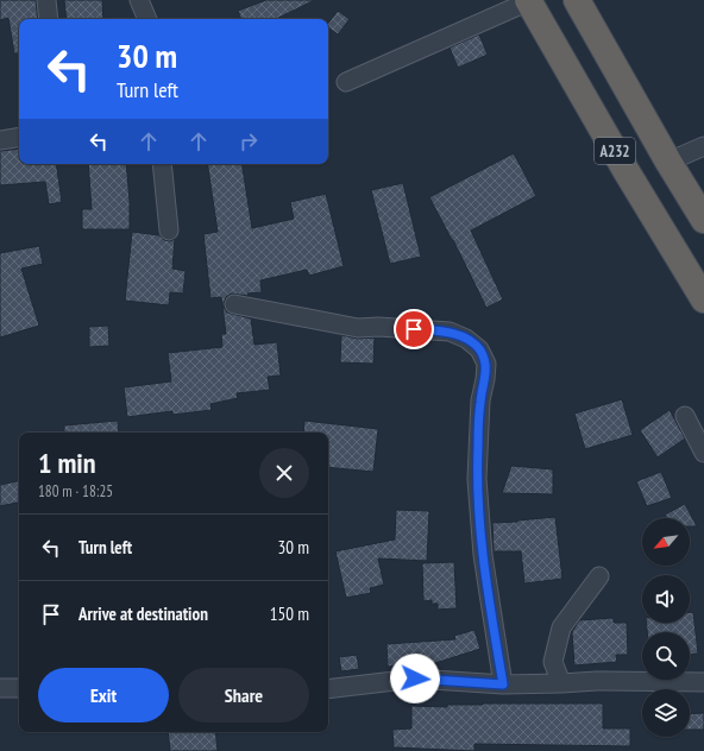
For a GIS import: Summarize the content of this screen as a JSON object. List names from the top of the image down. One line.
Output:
{"streets":{"highway":["A232"]},"north":"bottom left","page":{"turn":["30 m","Turn left"],"heading":["1 min","180 m · 18:25"],"list":[{"name":"Turn left","value":"30 m"},{"name":"Arrive at destination","value":"150 m"}],"buttons":["Exit","Share"]}}
